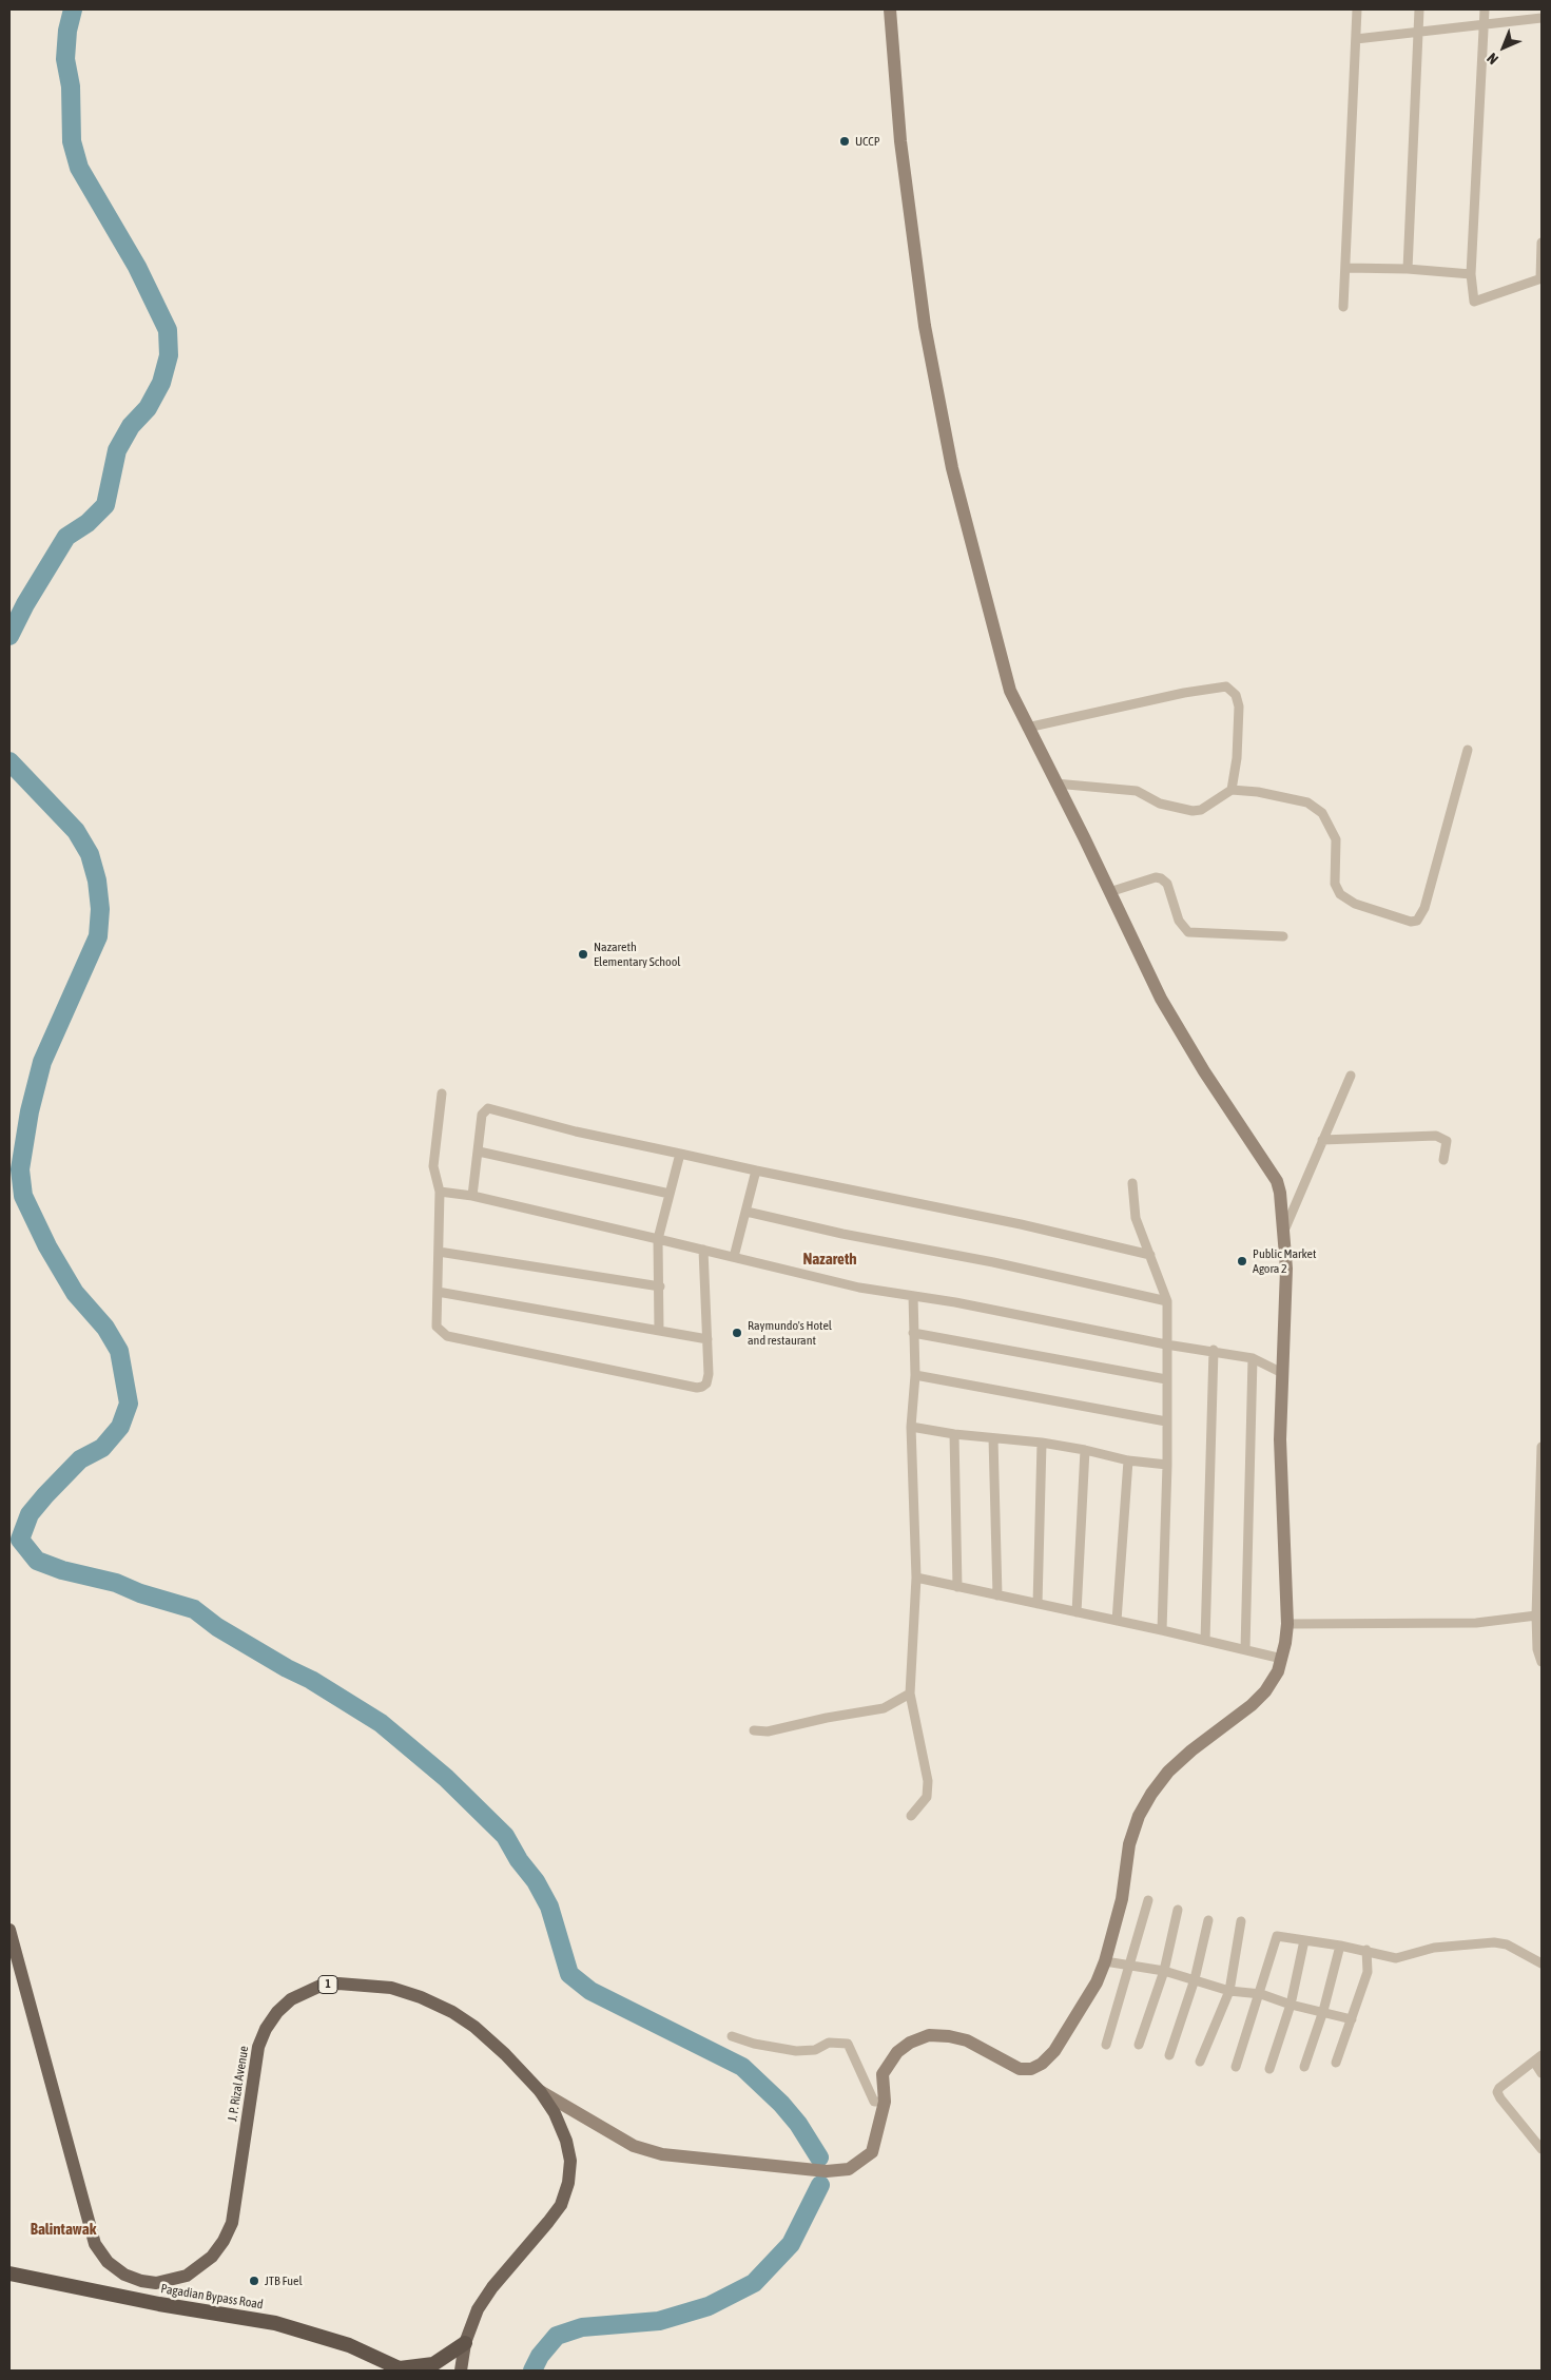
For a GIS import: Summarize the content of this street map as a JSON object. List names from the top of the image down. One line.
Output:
{"streets":{"highway":["Pagadian Bypass Road"],"main road":["1","J. P. Rizal Avenue"]},"districts":["Nazareth","Balintawak"],"places":["UCCP","Nazareth Elementary School","Public Market Agora 2","Raymundo's Hotel and restaurant","JTB Fuel"],"north":"bottom left"}
